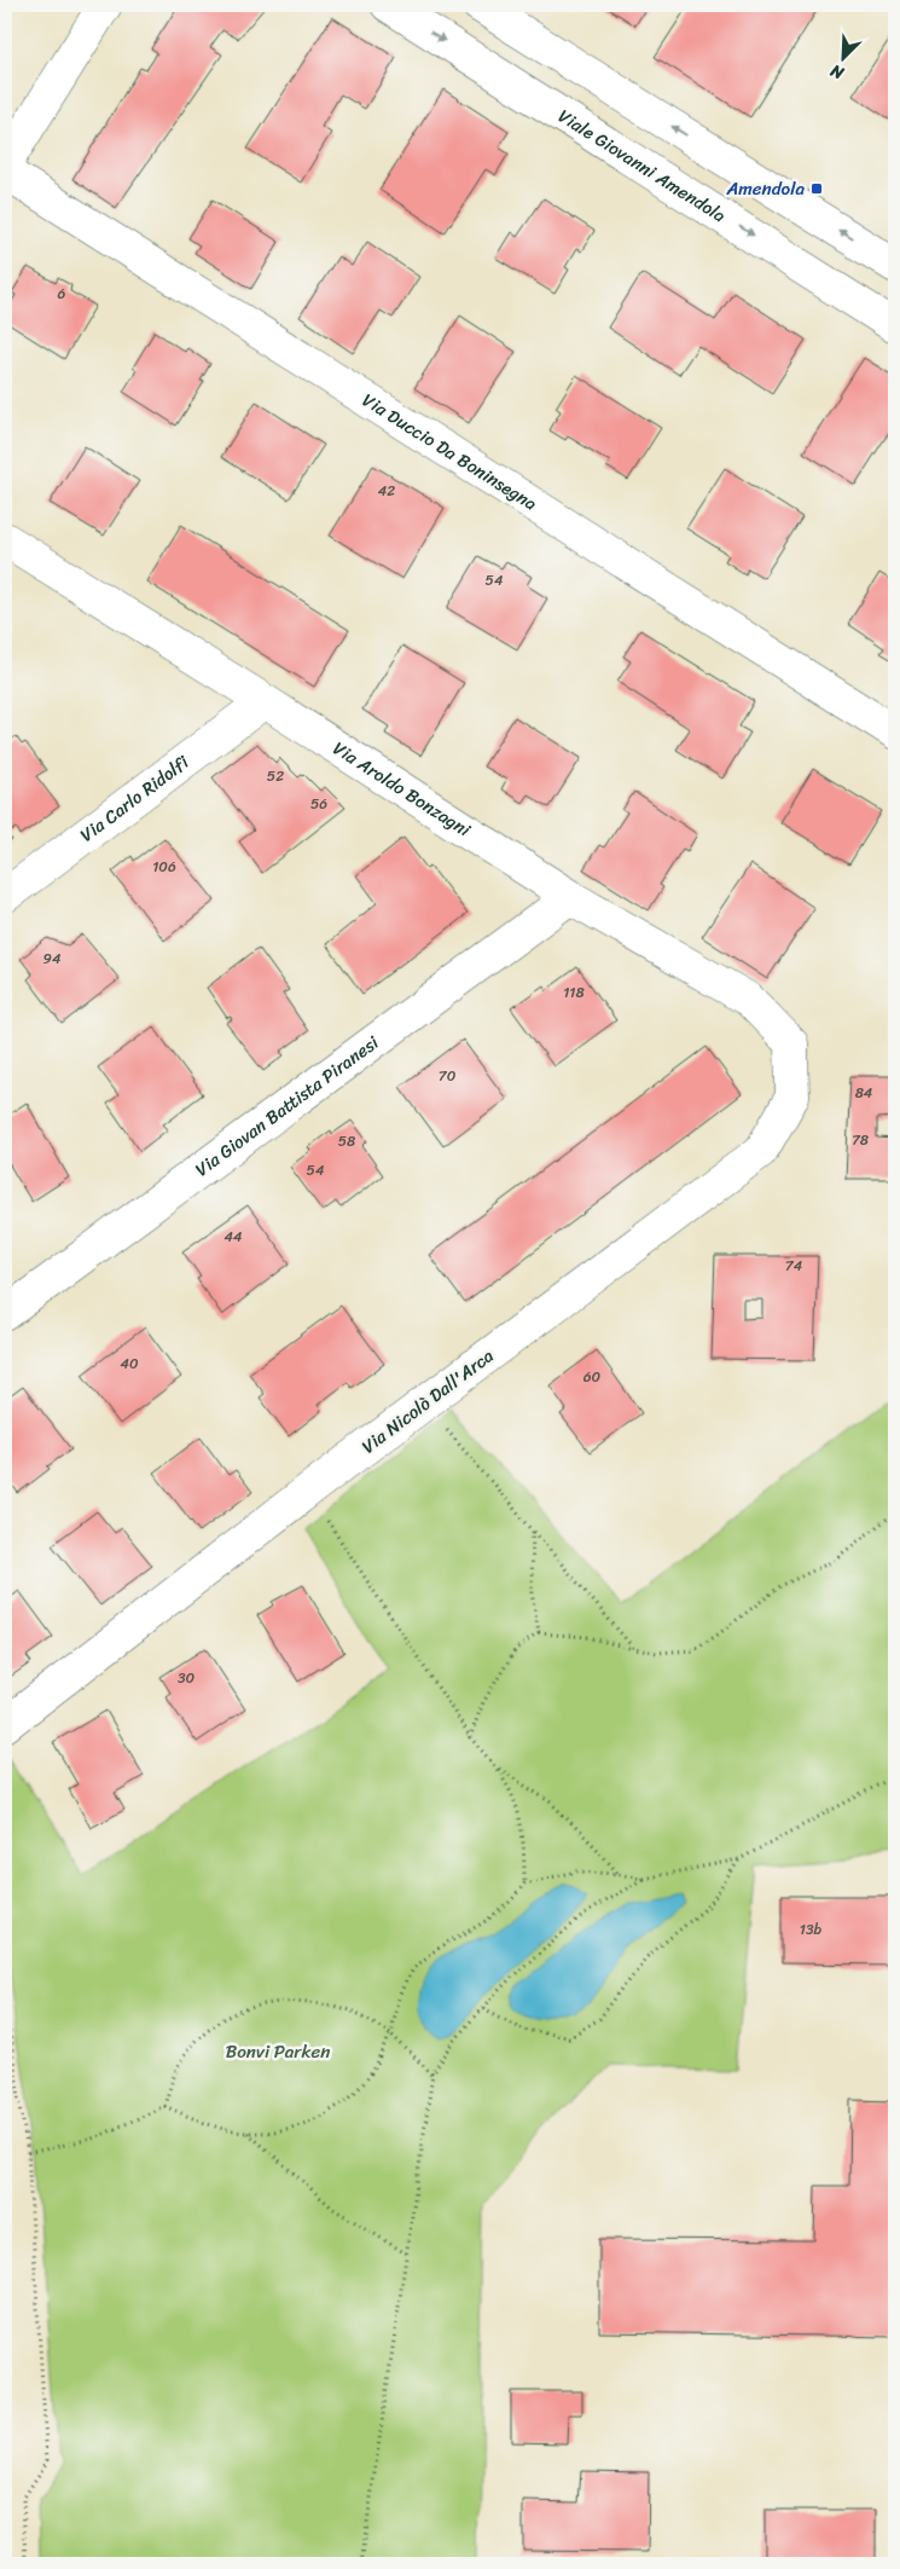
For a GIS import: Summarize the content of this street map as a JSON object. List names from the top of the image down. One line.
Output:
{"streets":{"street":["Viale Giovanni Amendola","Via Duccio Da Boninsegna","Via Aroldo Bonzagni","Via Carlo Ridolfi","Via Giovan Battista Piranesi","Via Nicolò Dall'Arca"]},"crossings":[["Via Aroldo Bonzagni","Via Carlo Ridolfi"],["Via Aroldo Bonzagni","Via Giovan Battista Piranesi"],["Via Aroldo Bonzagni","Via Nicolò Dall'Arca"]],"parks":["Bonvi Parken"],"places":{"transit":["Amendola"]},"house_numbers":["6","42","54","52","56","106","94","118","70","84","78","58","54","44","74","40","60","30","13b"],"north":"bottom left"}
